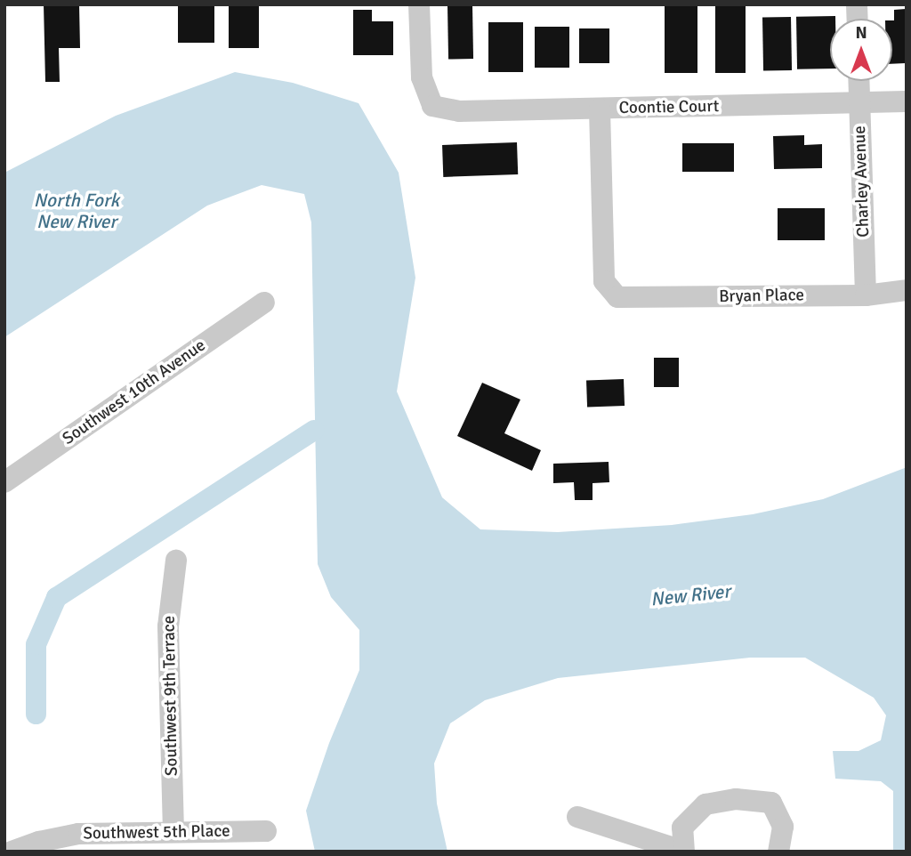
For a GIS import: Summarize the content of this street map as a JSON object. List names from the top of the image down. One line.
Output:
{"streets":{"street":["Coontie Court","Charley Avenue","Bryan Place","Southwest 10th Avenue","Southwest 9th Terrace","Southwest 5th Place"]},"crossings":[["Coontie Court","Charley Avenue"],["Coontie Court","Bryan Place"],["Charley Avenue","Bryan Place"],["Southwest 9th Terrace","Southwest 5th Place"]],"water":["North Fork New River","New River"],"north":"top"}
